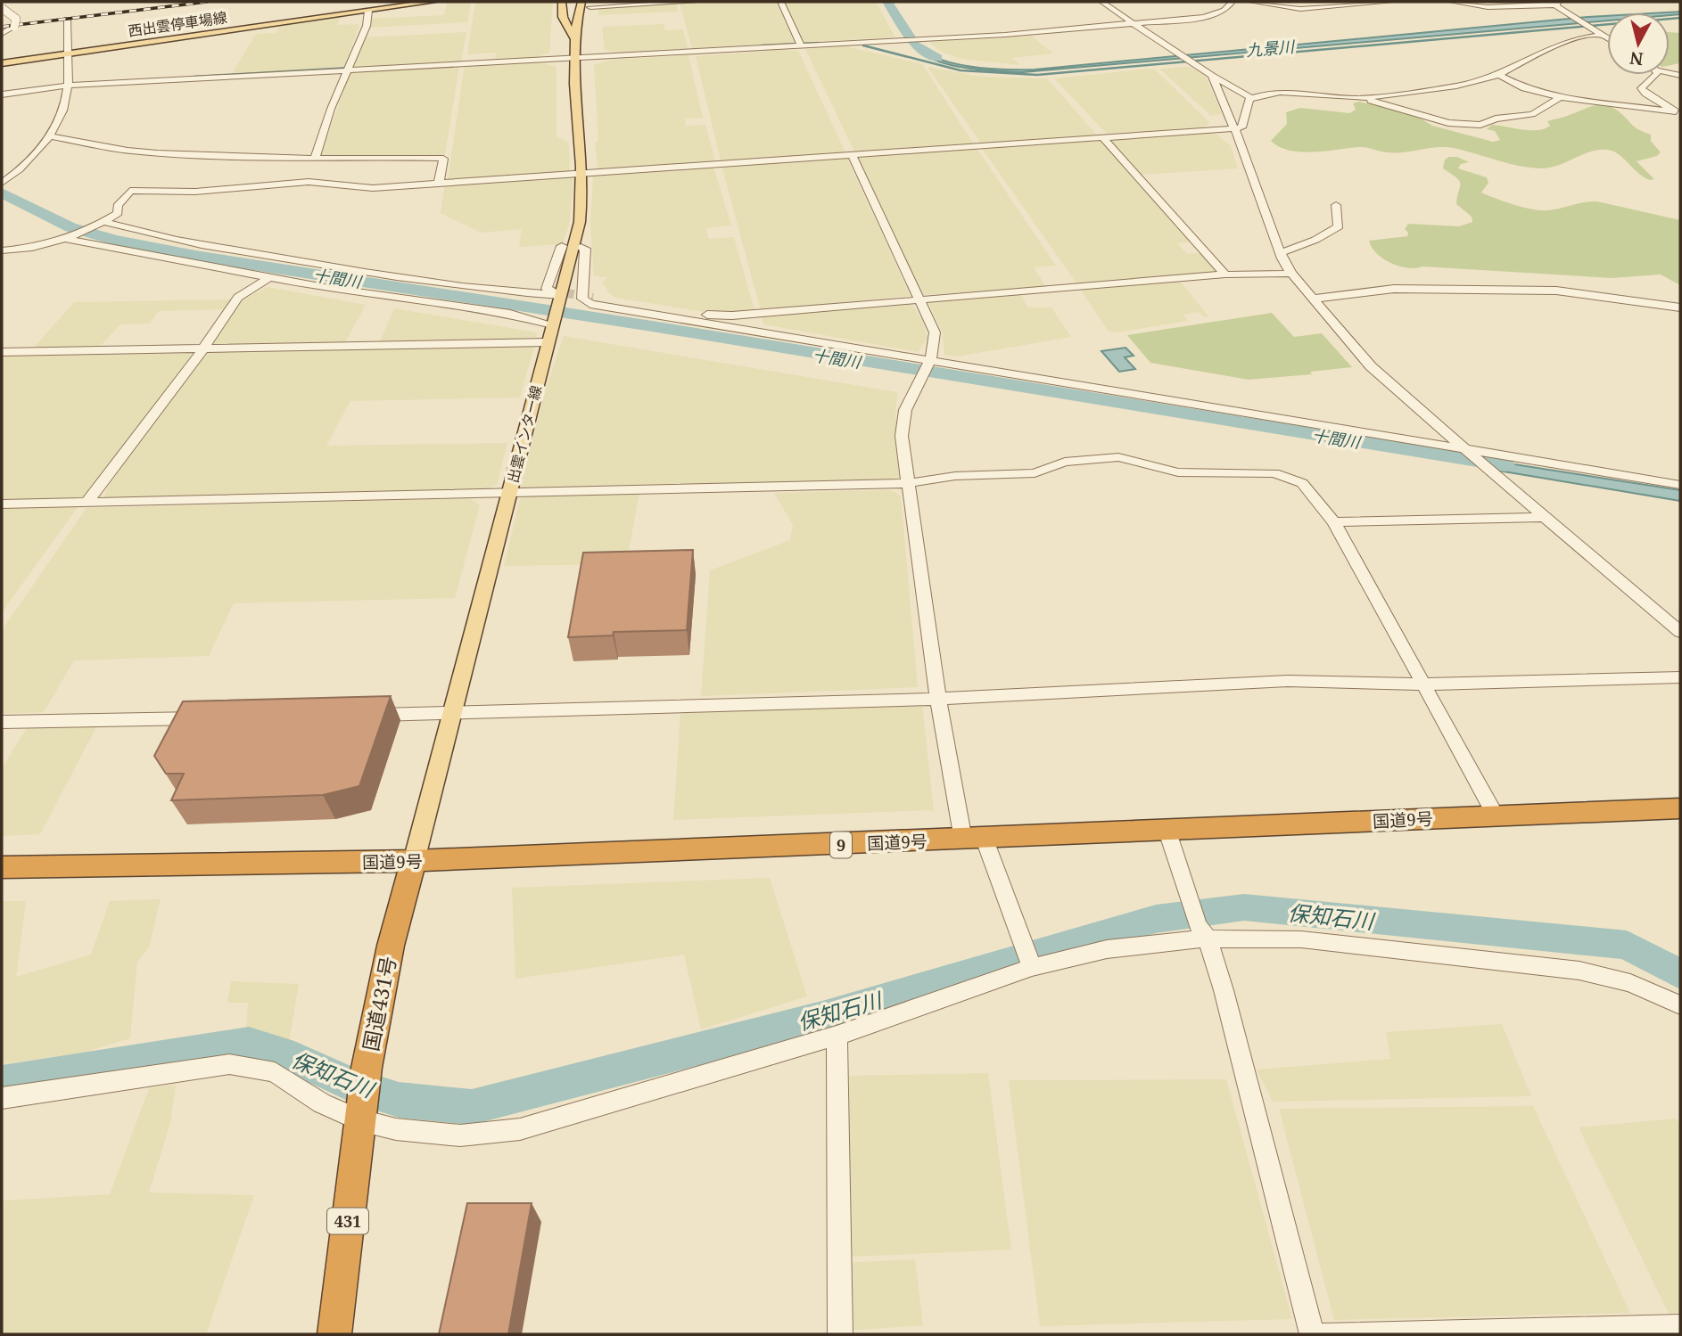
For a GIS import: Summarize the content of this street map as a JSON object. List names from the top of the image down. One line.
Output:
{"streets":{"highway":["国道9号","9","国道431号","431"],"main road":["西出雲停車場線","出雲インター線"]},"crossings":[["出雲インター線","国道9号"],["出雲インター線","国道431号"],["国道9号","国道431号"]],"water":["九景川","十間川","保知石川"],"north":"bottom"}
